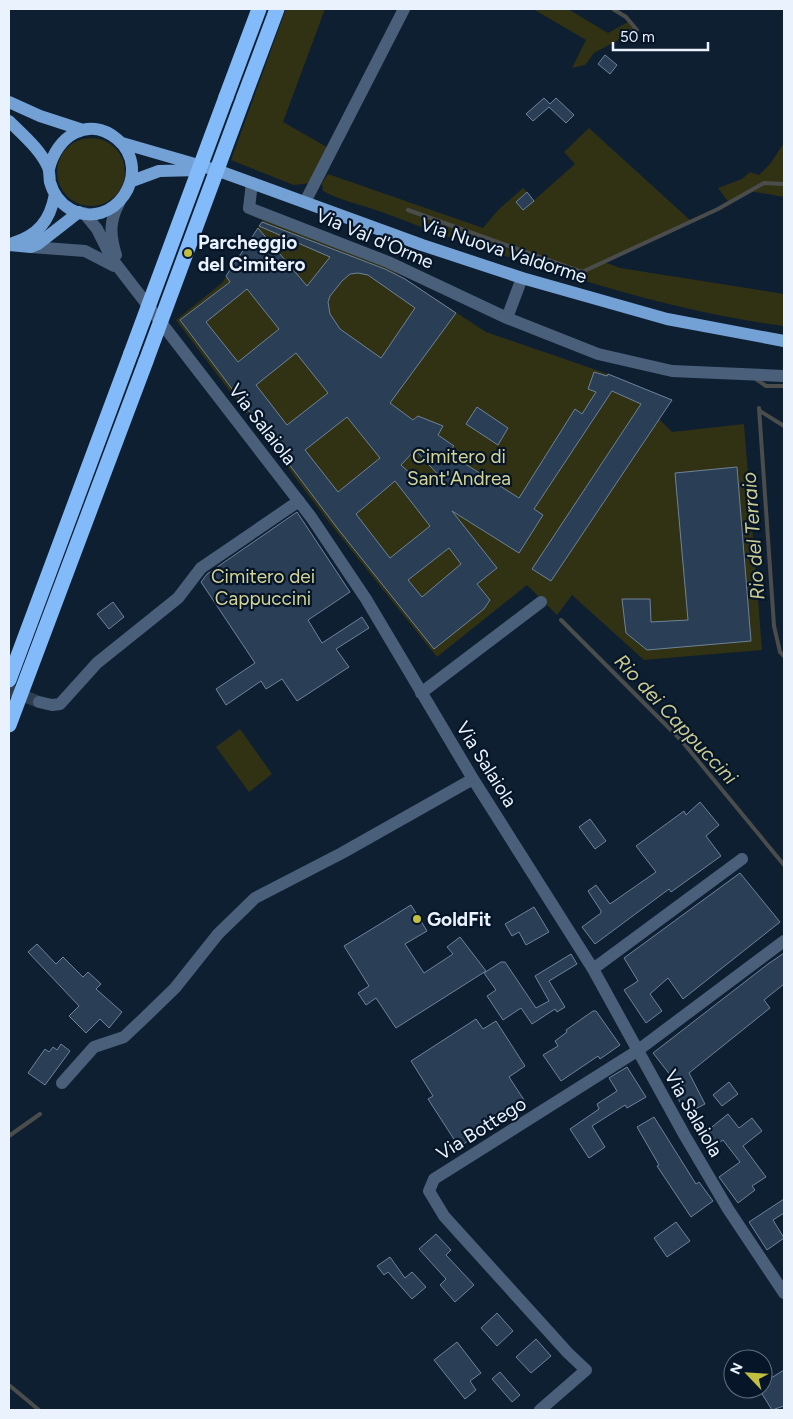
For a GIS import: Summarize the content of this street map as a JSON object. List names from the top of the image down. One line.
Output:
{"streets":{"main road":["Via Nuova Valdorme"],"street":["Via Val d'Orme","Via Salaiola","Via Bottego"]},"crossings":[["Via Val d'Orme","Via Nuova Valdorme"],["Via Nuova Valdorme","Via Salaiola"],["Via Salaiola","Via Bottego"]],"water":["Rio del Terraio","Rio dei Cappuccini"],"parks":["Cimitero di Sant'Andrea","Cimitero dei Cappuccini"],"places":["Parcheggio del Cimitero","GoldFit"],"scale_bar":"50 m","north":"top left"}
